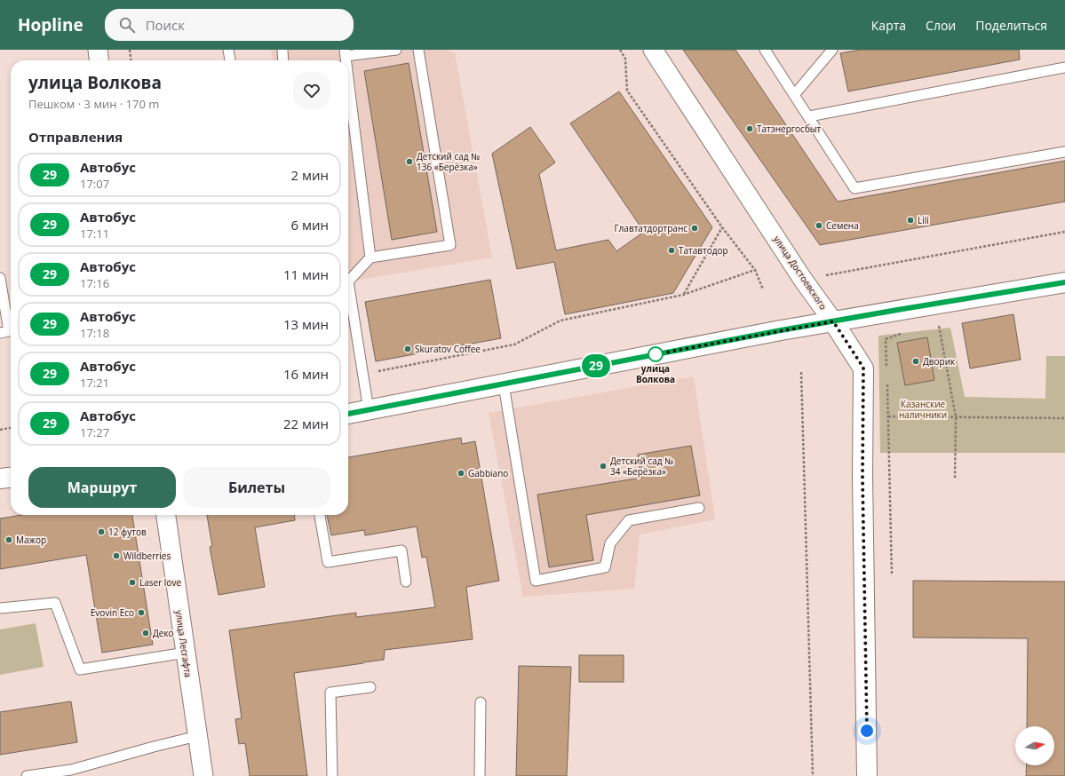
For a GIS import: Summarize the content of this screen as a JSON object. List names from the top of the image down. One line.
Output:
{"streets":{"main road":["улица Достоевского"],"street":["улица Лесгафта"]},"parks":["Казанские наличники"],"places":["Татэнергосбыт","Детский сад № 136 «Берёзка»","Lili","Семена","Главтатдортранс","Татавтодор","Skuratov Coffee","улица Волкова","Дворик","Детский сад № 34 «Берёзка»","Gabbiano","12 футов","Мажор","Wildberries","Laser love","Evovin Eco","Деко"],"lines":["bus line 29"],"north":"right","page":{"header":"Hopline","search":"Поиск","nav":["Карта","Слои","Поделиться"],"on_map":"29","heading":[["улица Волкова","Пешком · 3 мин · 170 m"],"Отправления"],"list":[{"mark":"29","name":"Автобус","note":"17:07","value":"2 мин"},{"mark":"29","name":"Автобус","note":"17:11","value":"6 мин"},{"mark":"29","name":"Автобус","note":"17:16","value":"11 мин"},{"mark":"29","name":"Автобус","note":"17:18","value":"13 мин"},{"mark":"29","name":"Автобус","note":"17:21","value":"16 мин"},{"mark":"29","name":"Автобус","note":"17:27","value":"22 мин"}],"buttons":["Маршрут","Билеты"]}}
